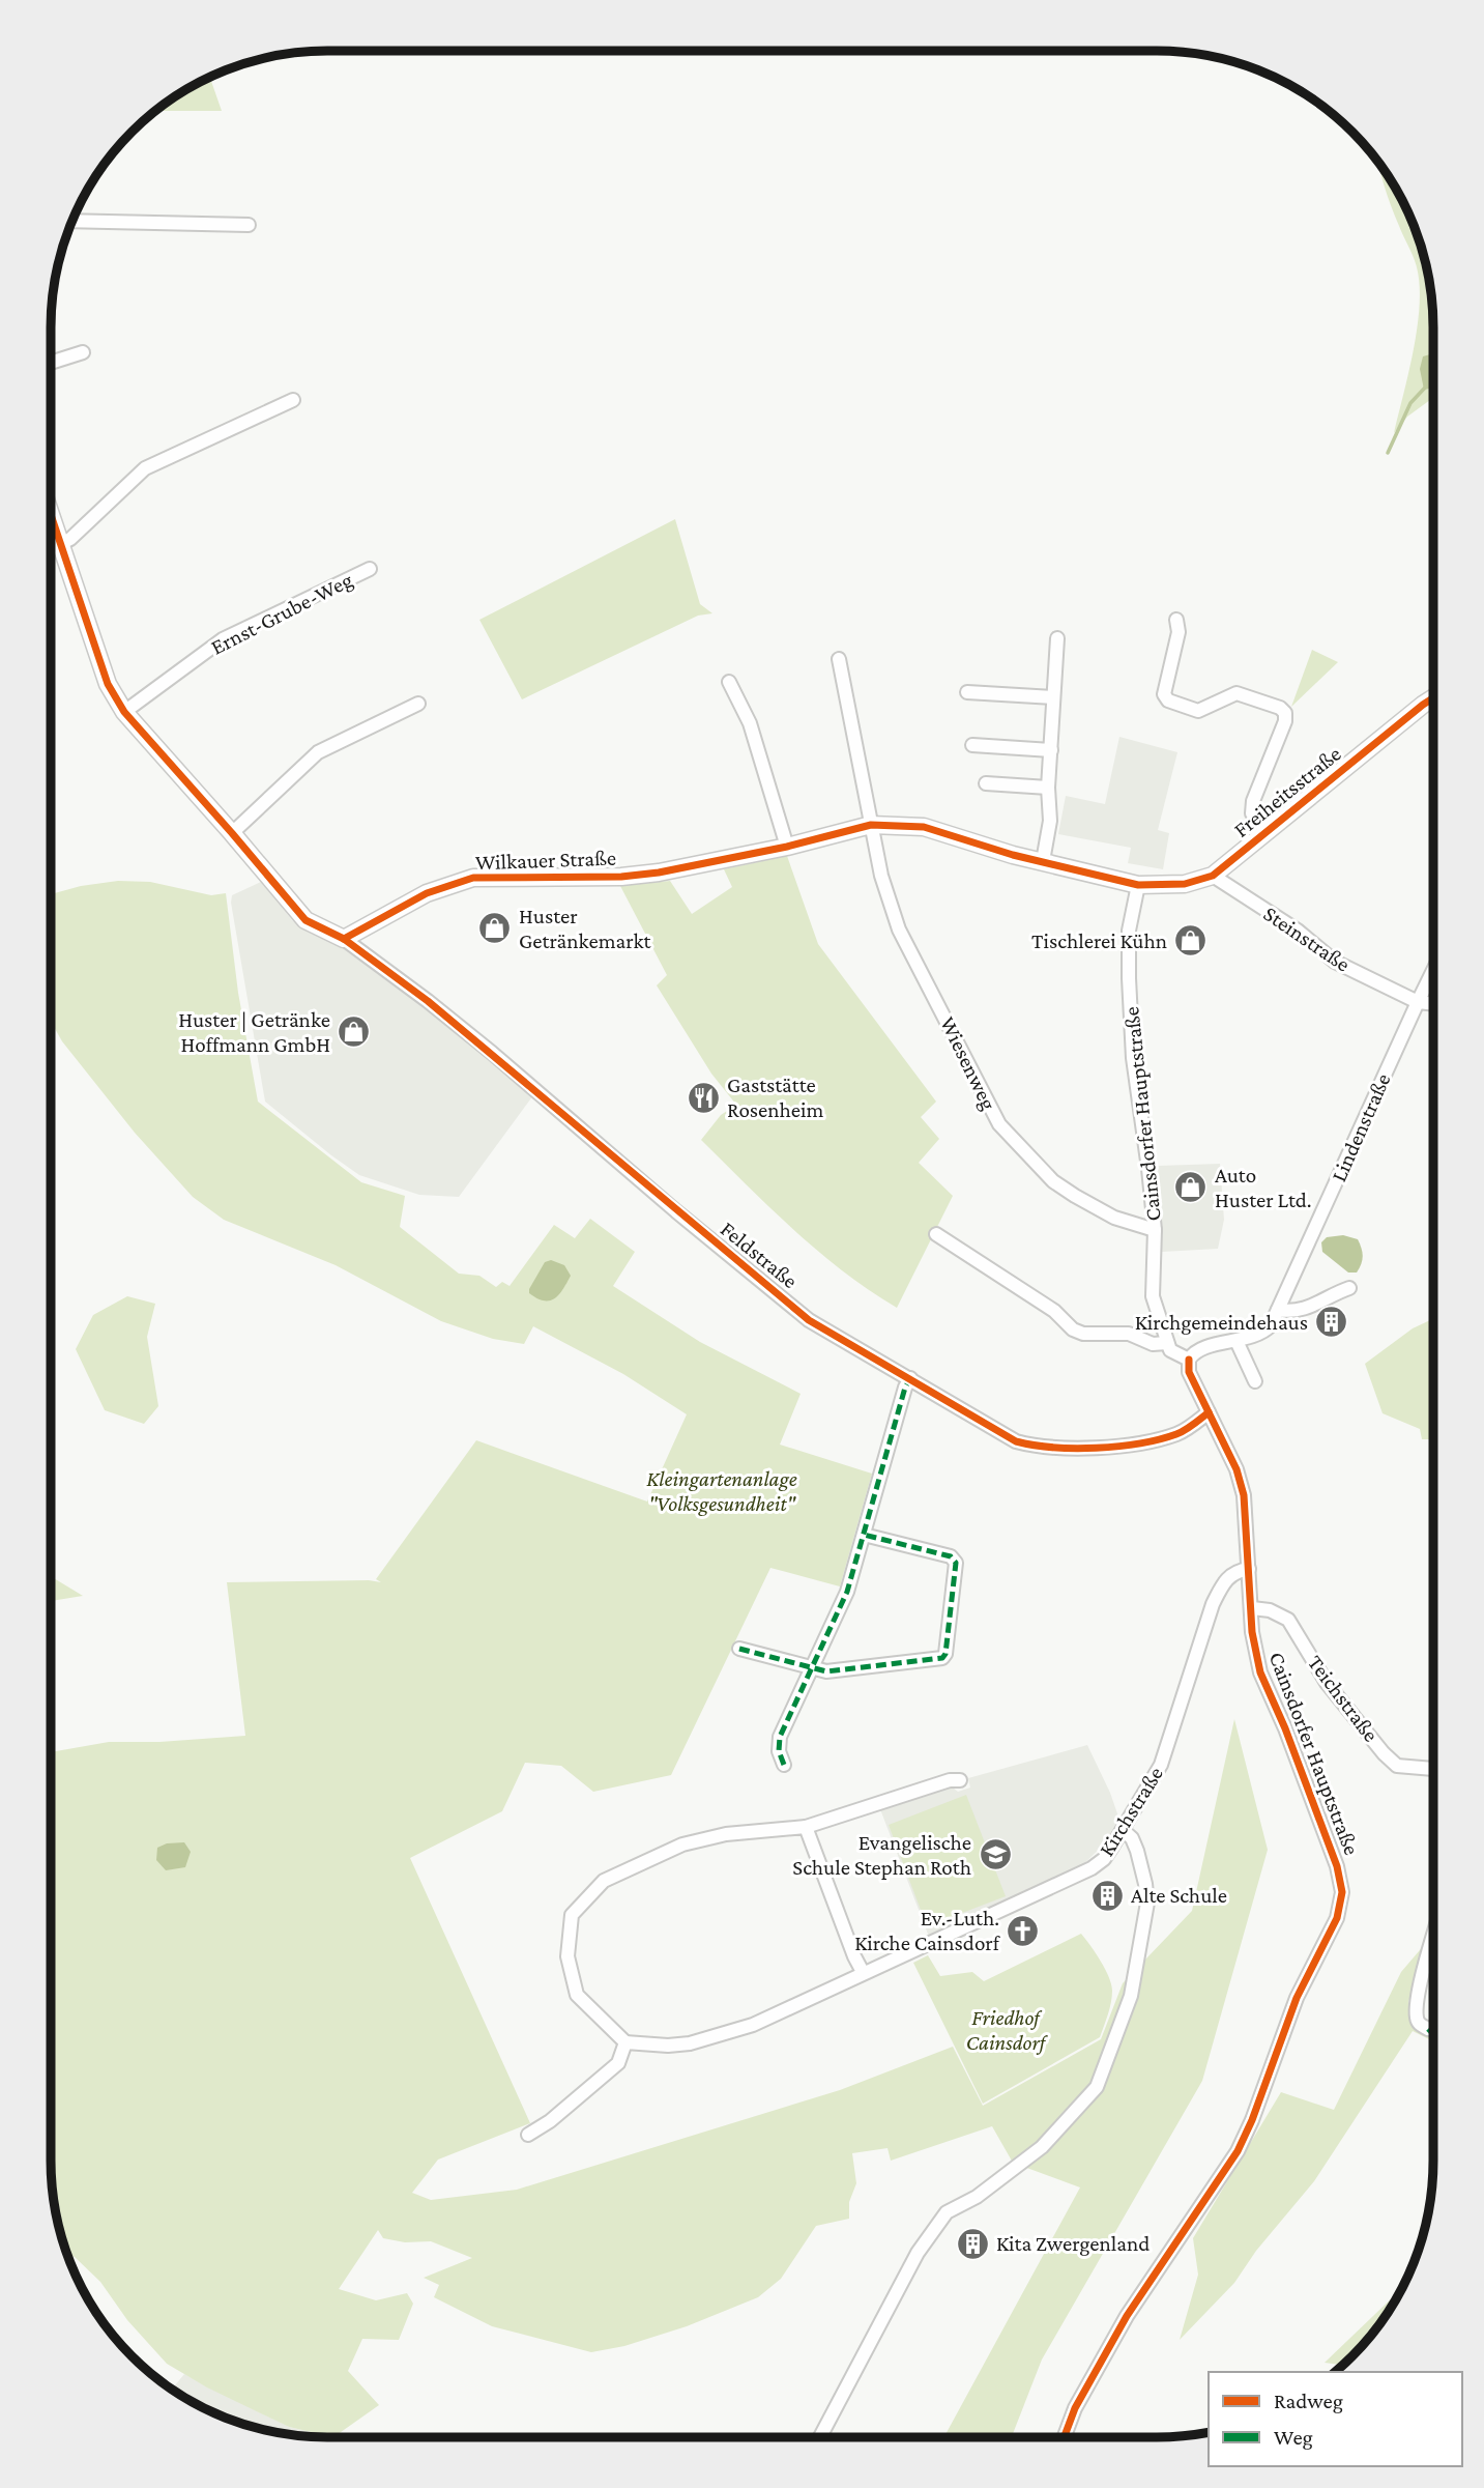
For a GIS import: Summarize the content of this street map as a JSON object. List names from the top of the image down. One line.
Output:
{"streets":{"street":["Ernst-Grube-Weg","Freiheitsstraße","Wilkauer Straße","Steinstraße","Wiesenweg","Cainsdorfer Hauptstraße","Lindenstraße","Feldstraße","Teichstraße","Kirchstraße"]},"crossings":[["Freiheitsstraße","Wilkauer Straße"],["Freiheitsstraße","Steinstraße"],["Freiheitsstraße","Cainsdorfer Hauptstraße"],["Wilkauer Straße","Wiesenweg"],["Wilkauer Straße","Cainsdorfer Hauptstraße"],["Wilkauer Straße","Feldstraße"],["Steinstraße","Lindenstraße"],["Wiesenweg","Cainsdorfer Hauptstraße"],["Cainsdorfer Hauptstraße","Lindenstraße"],["Cainsdorfer Hauptstraße","Feldstraße"],["Cainsdorfer Hauptstraße","Teichstraße"],["Cainsdorfer Hauptstraße","Kirchstraße"]],"parks":["Kleingartenanlage \"Volksgesundheit\"","Friedhof Cainsdorf"],"places":{"shop":["Huster Getränkemarkt","Tischlerei Kühn","Huster | Getränke Hoffmann GmbH","Auto Huster Ltd."],"restaurant":["Gaststätte Rosenheim"],"building":["Kirchgemeindehaus","Alte Schule","Kita Zwergenland"],"school or university":["Evangelische Schule Stephan Roth"],"church":["Ev.-Luth. Kirche Cainsdorf"]},"legend":["Radweg","Weg"]}
